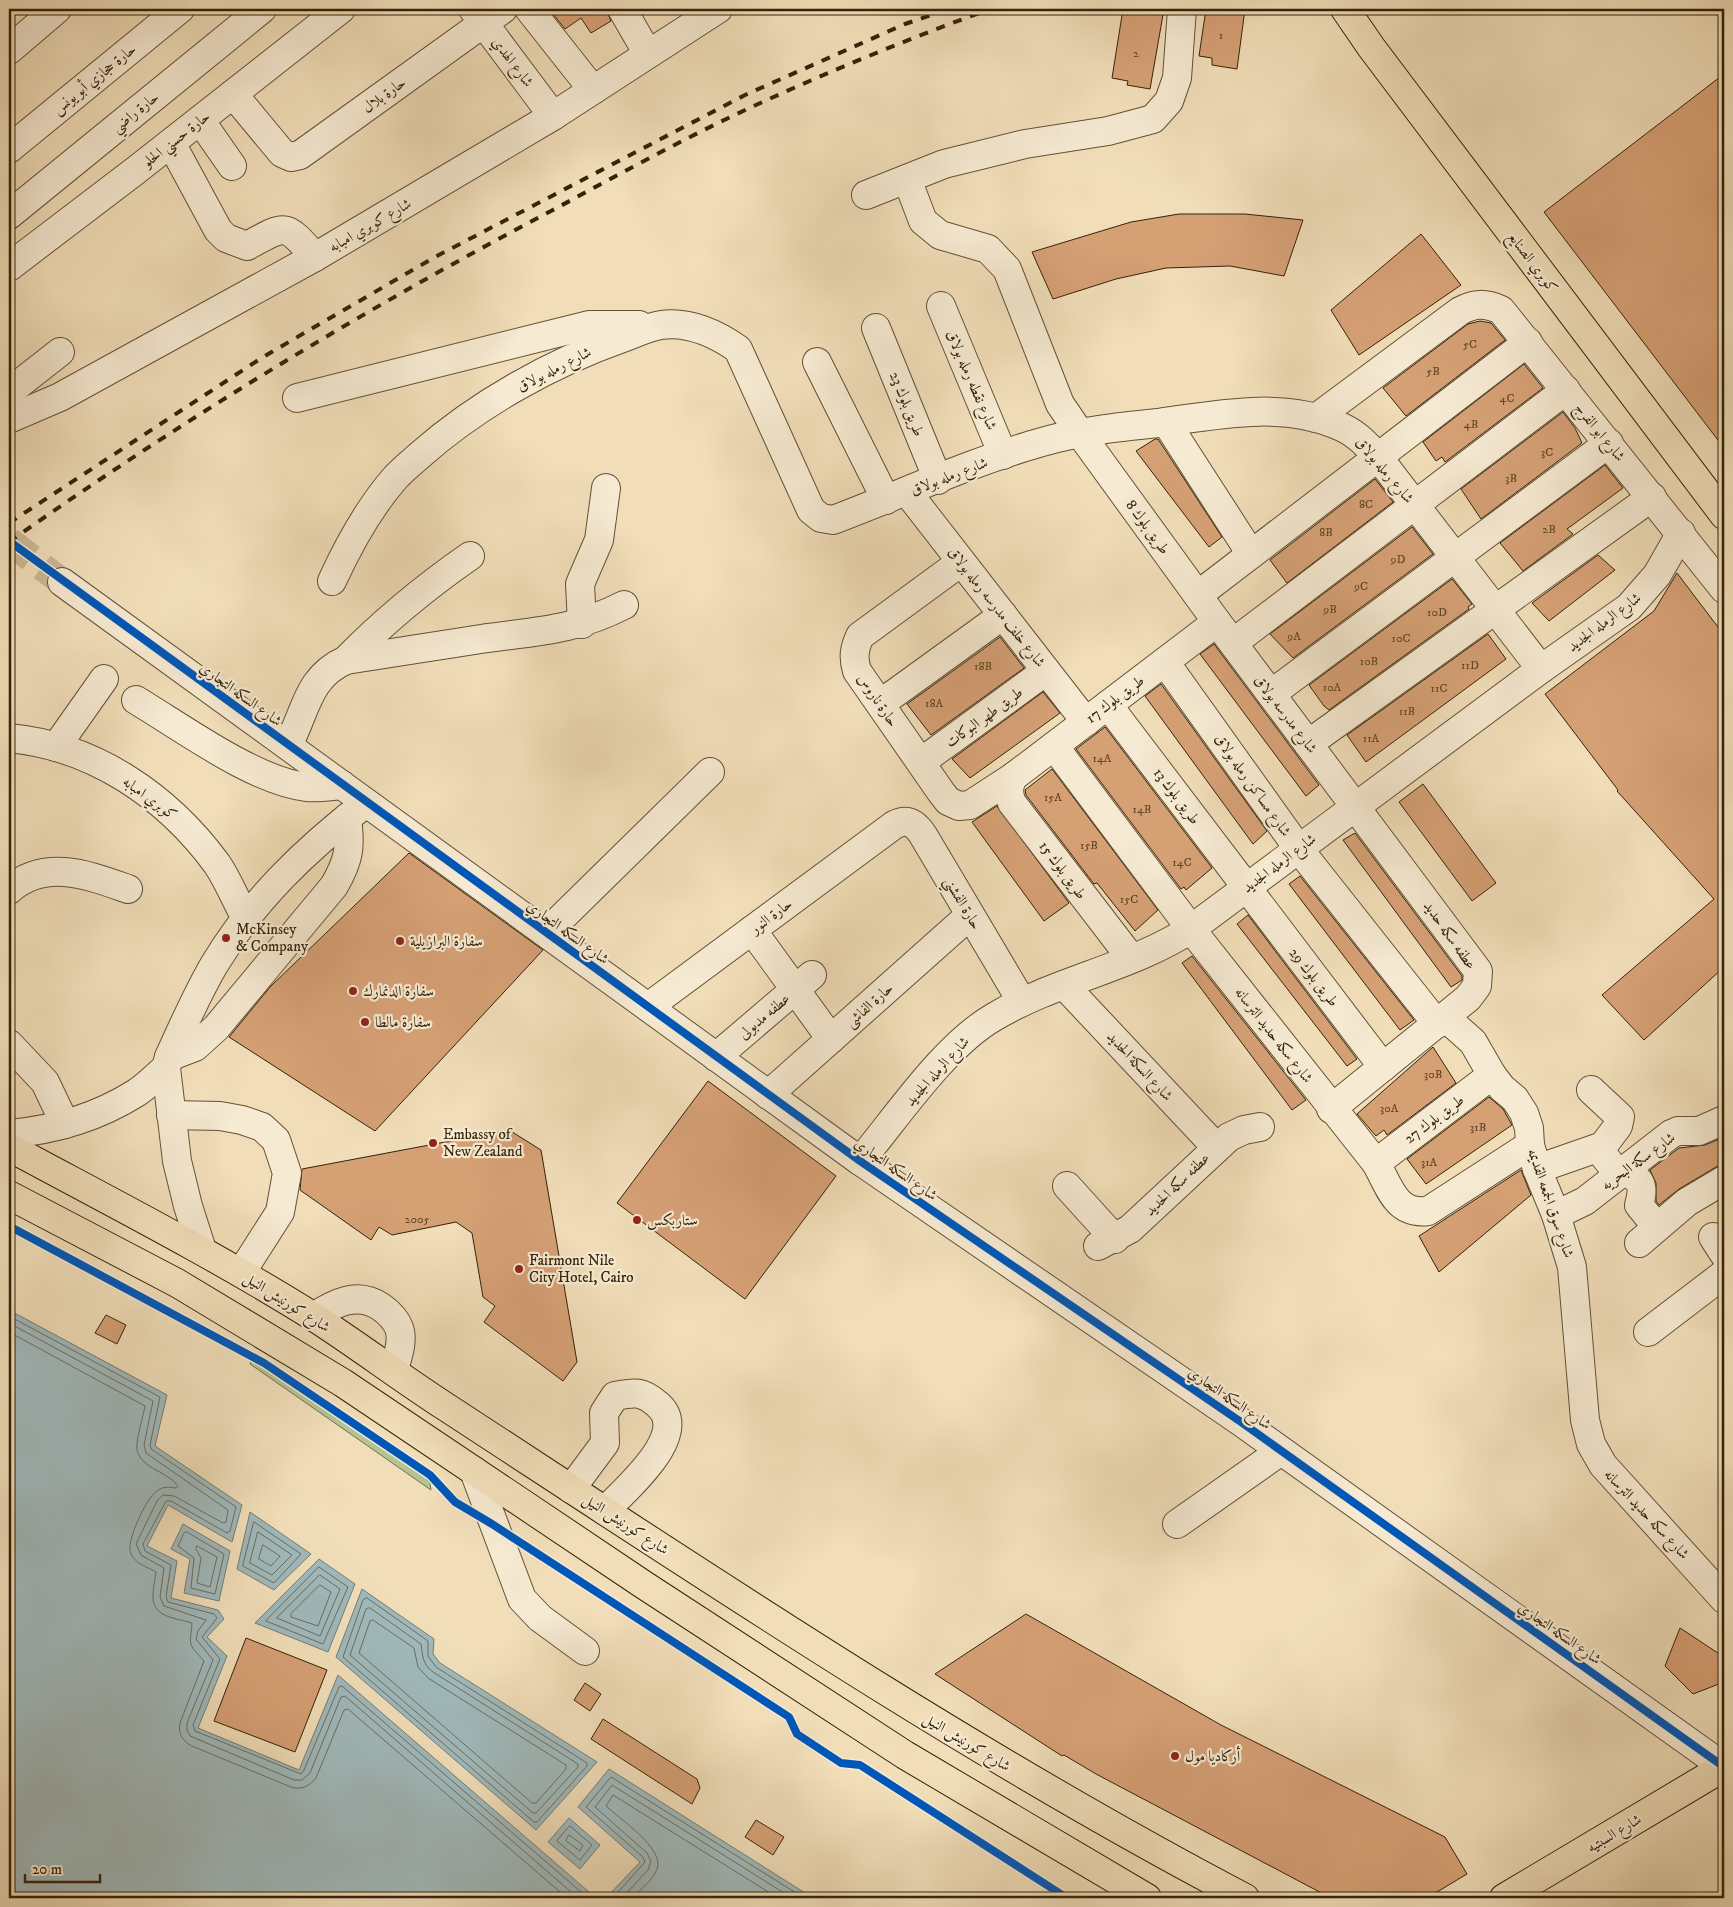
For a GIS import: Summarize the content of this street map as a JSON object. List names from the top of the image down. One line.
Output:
{"streets":{"main road":["كوبري الصنايع","شارع كورنيش النيل","شارع السبتيه"],"street":["شارع الهدي","حارة حجازي أبو يونس","حارة بلال","حارة راضي","حارة حسني الحلو","شارع كوبري امبابه","شارع رمله بولاق","شارع نقطه رمله بولاق","طريق بلوك 23","شارع ابو الفرج","طريق بلوك 8","شارع خلف مدرسه رمله بولاق","شارع الرمله الجديد","شارع السكه التجاري","طريق بلوك 17","حارة ناروس","شارع مدرسه بولاق","طريق طهر البوكات","شارع مساكن رمله بولاق","طريق بلوك 13","كوبري امبابه","طريق بلوك 15","حارة الفشني","حارة النور","عطفه سكه حديد","طريق بلوك 29","حارة الفاشى","عطفه مدبولى","شارع سكه حديد الترسانه","شارع السكة الحديد","طريق بلوك 27","شارع سكة البحريه","عطفه سكه الحديد","شارع سوق الجمعه القديمه"]},"crossings":[["شارع الهدي","حارة بلال"],["شارع الهدي","شارع كوبري امبابه"],["حارة بلال","حارة حسني الحلو"],["شارع رمله بولاق","شارع نقطه رمله بولاق"],["شارع رمله بولاق","طريق بلوك 23"],["شارع رمله بولاق","شارع ابو الفرج"],["شارع رمله بولاق","طريق بلوك 8"],["شارع رمله بولاق","شارع خلف مدرسه رمله بولاق"],["شارع رمله بولاق","شارع الرمله الجديد"],["شارع رمله بولاق","طريق بلوك 17"],["شارع ابو الفرج","شارع الرمله الجديد"],["شارع ابو الفرج","طريق بلوك 17"],["طريق بلوك 8","طريق بلوك 17"],["طريق بلوك 8","شارع مدرسه بولاق"],["شارع خلف مدرسه رمله بولاق","طريق بلوك 17"],["شارع خلف مدرسه رمله بولاق","حارة ناروس"],["شارع خلف مدرسه رمله بولاق","طريق طهر البوكات"],["شارع الرمله الجديد","شارع السكه التجاري"],["شارع الرمله الجديد","شارع مدرسه بولاق"],["شارع الرمله الجديد","شارع مساكن رمله بولاق"],["شارع الرمله الجديد","طريق بلوك 13"],["شارع الرمله الجديد","طريق بلوك 15"],["شارع الرمله الجديد","حارة الفشني"],["شارع الرمله الجديد","عطفه سكه حديد"],["شارع الرمله الجديد","طريق بلوك 29"],["شارع الرمله الجديد","شارع سكه حديد الترسانه"],["شارع الرمله الجديد","شارع السكة الحديد"],["شارع السكه التجاري","حارة النور"],["شارع السكه التجاري","حارة الفاشى"],["شارع السكه التجاري","عطفه مدبولى"],["شارع السكه التجاري","شارع السبتيه"],["طريق بلوك 17","حارة ناروس"],["طريق بلوك 17","شارع مدرسه بولاق"],["طريق بلوك 17","شارع مساكن رمله بولاق"],["طريق بلوك 17","طريق بلوك 13"],["طريق بلوك 17","طريق بلوك 15"],["طريق بلوك 17","شارع سكه حديد الترسانه"],["حارة ناروس","طريق طهر البوكات"],["حارة ناروس","طريق بلوك 15"],["شارع مدرسه بولاق","عطفه سكه حديد"],["شارع مساكن رمله بولاق","عطفه سكه حديد"],["شارع مساكن رمله بولاق","شارع سوق الجمعه القديمه"],["طريق بلوك 13","طريق بلوك 29"],["حارة الفشني","حارة النور"],["حارة الفشني","حارة الفاشى"],["عطفه سكه حديد","طريق بلوك 29"],["عطفه سكه حديد","شارع سكه حديد الترسانه"],["عطفه سكه حديد","شارع سوق الجمعه القديمه"],["شارع سكه حديد الترسانه","طريق بلوك 27"],["شارع سكه حديد الترسانه","شارع سوق الجمعه القديمه"],["شارع السكة الحديد","عطفه سكه الحديد"],["طريق بلوك 27","شارع سوق الجمعه القديمه"],["شارع سكة البحريه","شارع سوق الجمعه القديمه"]],"places":["McKinsey & Company","سفارة البرازيلية","سفارة الدنمارك","سفارة مالطا","Embassy of New Zealand","ستاربكس","Fairmont Nile City Hotel, Cairo","أركاديا مول"],"house_numbers":["1","2","5C","5B","4C","4B","3C","3B","8C","2B","8B","9D","9C","9B","10D","9A","10C","10B","11D","18B","10A","11C","18A","11B","11A","14A","15A","14B","15B","14C","15C","30B","30A","31B","31A","2005"],"scale_bar":"20 m"}
